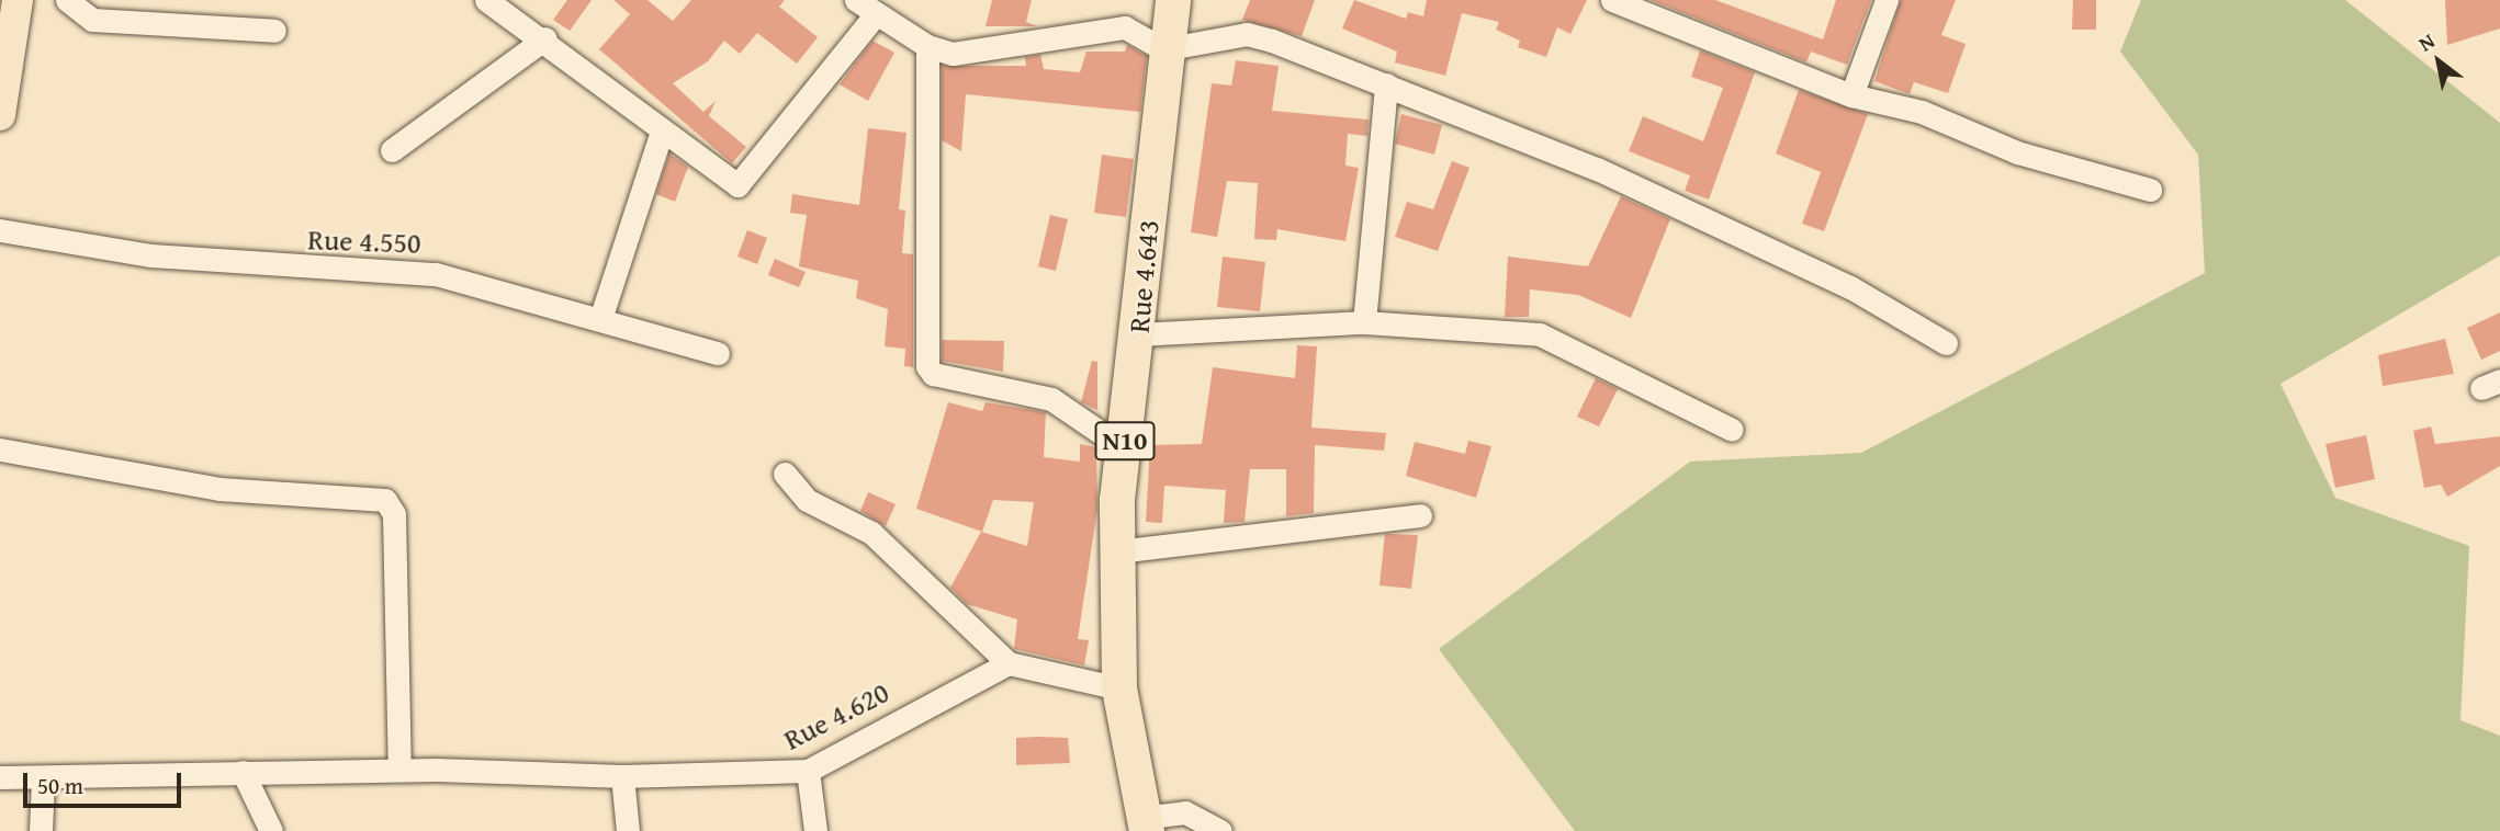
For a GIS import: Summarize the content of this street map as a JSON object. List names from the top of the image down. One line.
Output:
{"streets":{"highway":["Rue 4.643","N10"],"street":["Rue 4.550","Rue 4.620"]},"crossings":[["Rue 4.643","N10"]],"scale_bar":"50 m","north":"top left"}
